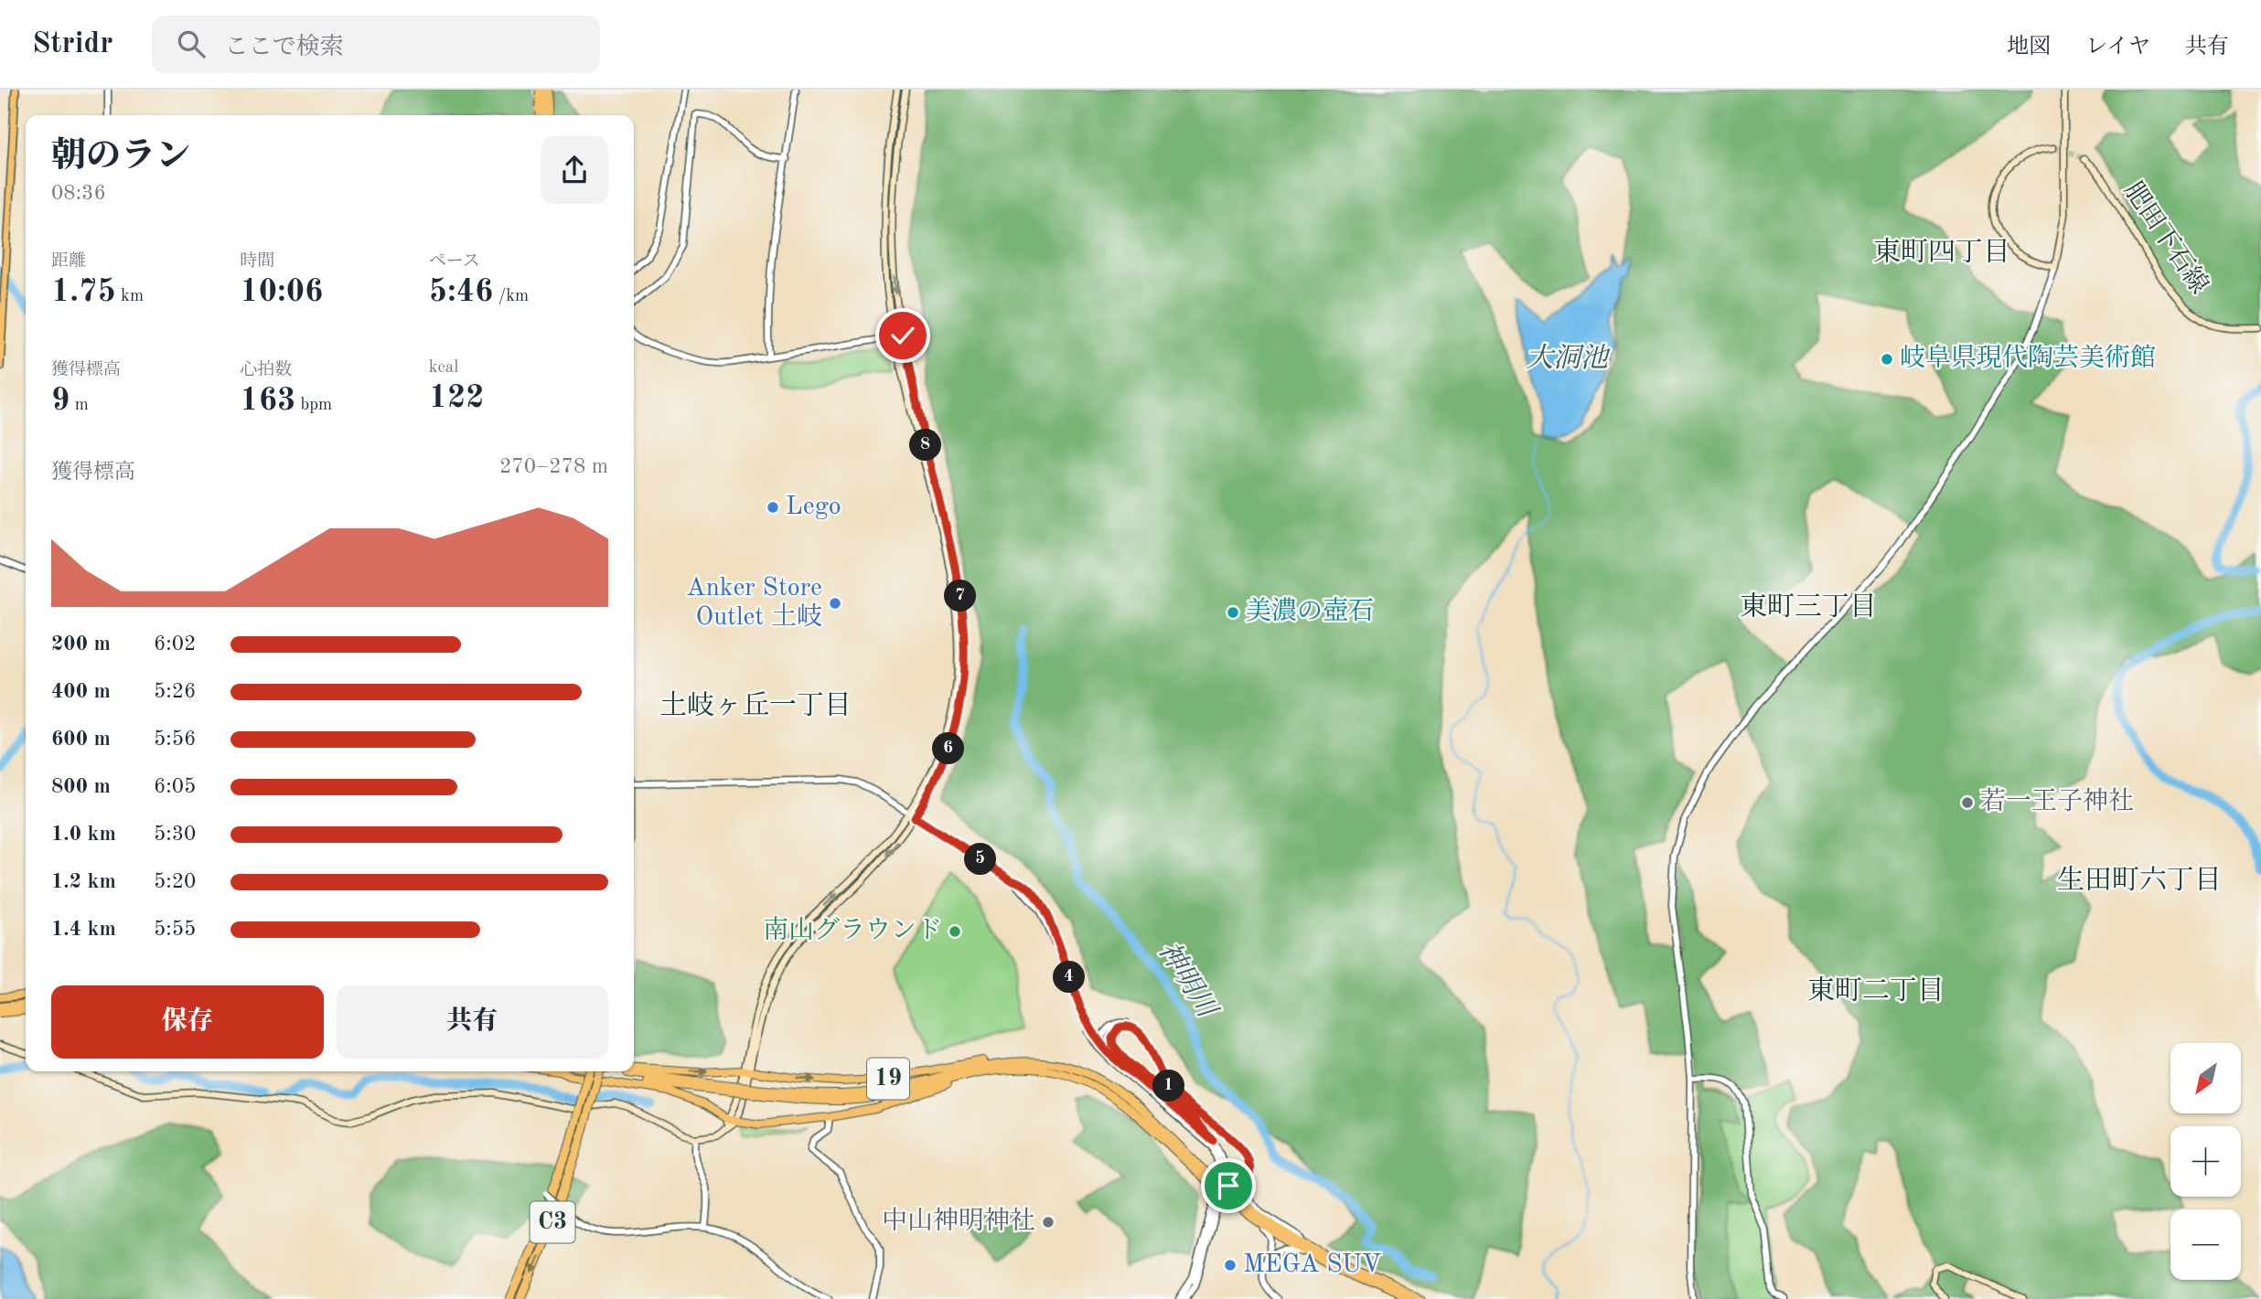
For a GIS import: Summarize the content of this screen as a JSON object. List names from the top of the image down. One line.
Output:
{"streets":{"highway":["19","C3"],"main road":["肥田下石線"]},"districts":["東町四丁目","東町三丁目","土岐ヶ丘一丁目","生田町六丁目","東町二丁目"],"water":["大洞池","神明川"],"places":["岐阜県現代陶芸美術館","Lego","Anker Store Outlet 土岐","美濃の壺石","若一王子神社","南山グラウンド","中山神明神社","MEGA SUV"],"north":"bottom left","page":{"header":"Stridr","search":"ここで検索","nav":["地図","レイヤ","共有"],"heading":["朝のラン","08:36"],"stats":[["距離","1.75 km"],["時間","10:06"],["ペース","5:46 /km"],["獲得標高","9 m"],["心拍数","163 bpm"],["kcal","122"]],"pins":["8","7","6","5","4","1"],"chart":["獲得標高","270–278 m"],"list":[{"name":"200 m","note":"6:02"},{"name":"400 m","note":"5:26"},{"name":"600 m","note":"5:56"},{"name":"800 m","note":"6:05"},{"name":"1.0 km","note":"5:30"},{"name":"1.2 km","note":"5:20"},{"name":"1.4 km","note":"5:55"}],"buttons":["保存","共有"],"map_buttons":["+","−"]}}
